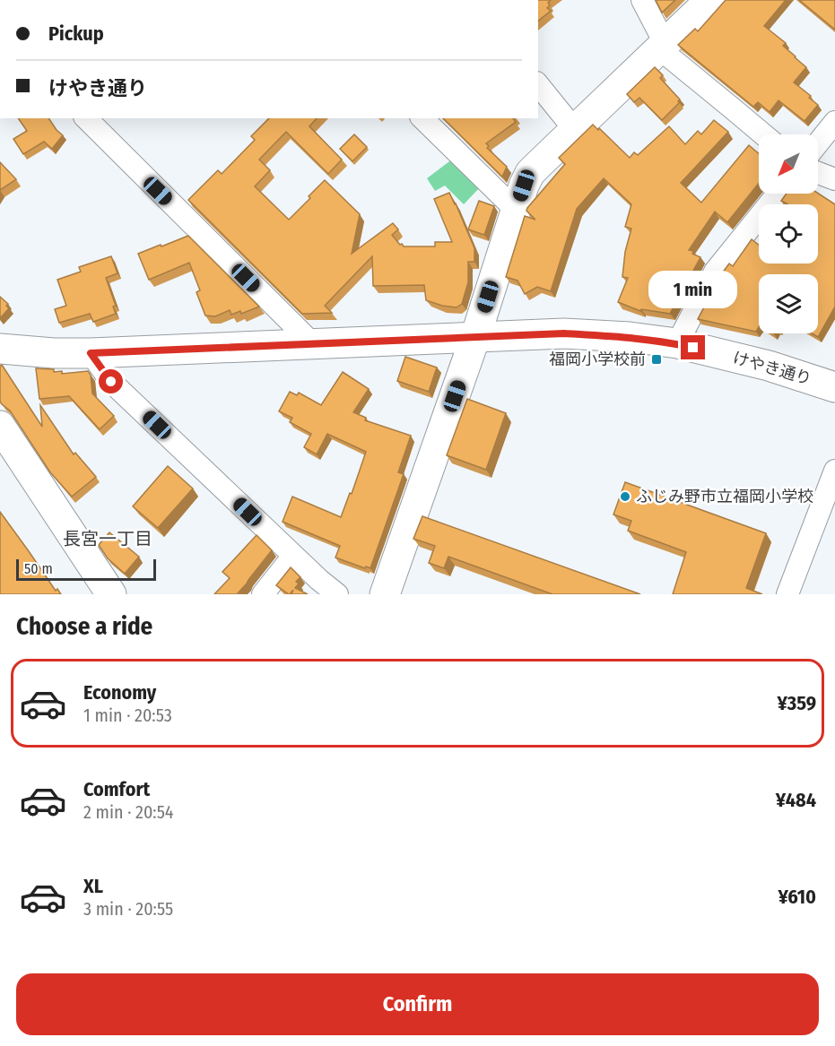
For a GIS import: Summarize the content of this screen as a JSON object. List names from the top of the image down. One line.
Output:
{"streets":{"street":["けやき通り"]},"districts":["長宮一丁目"],"places":{"transit":["福岡小学校前"],"other":["ふじみ野市立福岡小学校"]},"scale_bar":"50 m","north":"bottom left","page":{"banner":["Pickup","けやき通り"],"bubble":"1 min","scale":"50 m","heading":"Choose a ride","list":[{"name":"Economy","note":"1 min · 20:53","value":"¥359"},{"name":"Comfort","note":"2 min · 20:54","value":"¥484"},{"name":"XL","note":"3 min · 20:55","value":"¥610"}],"buttons":"Confirm"}}
